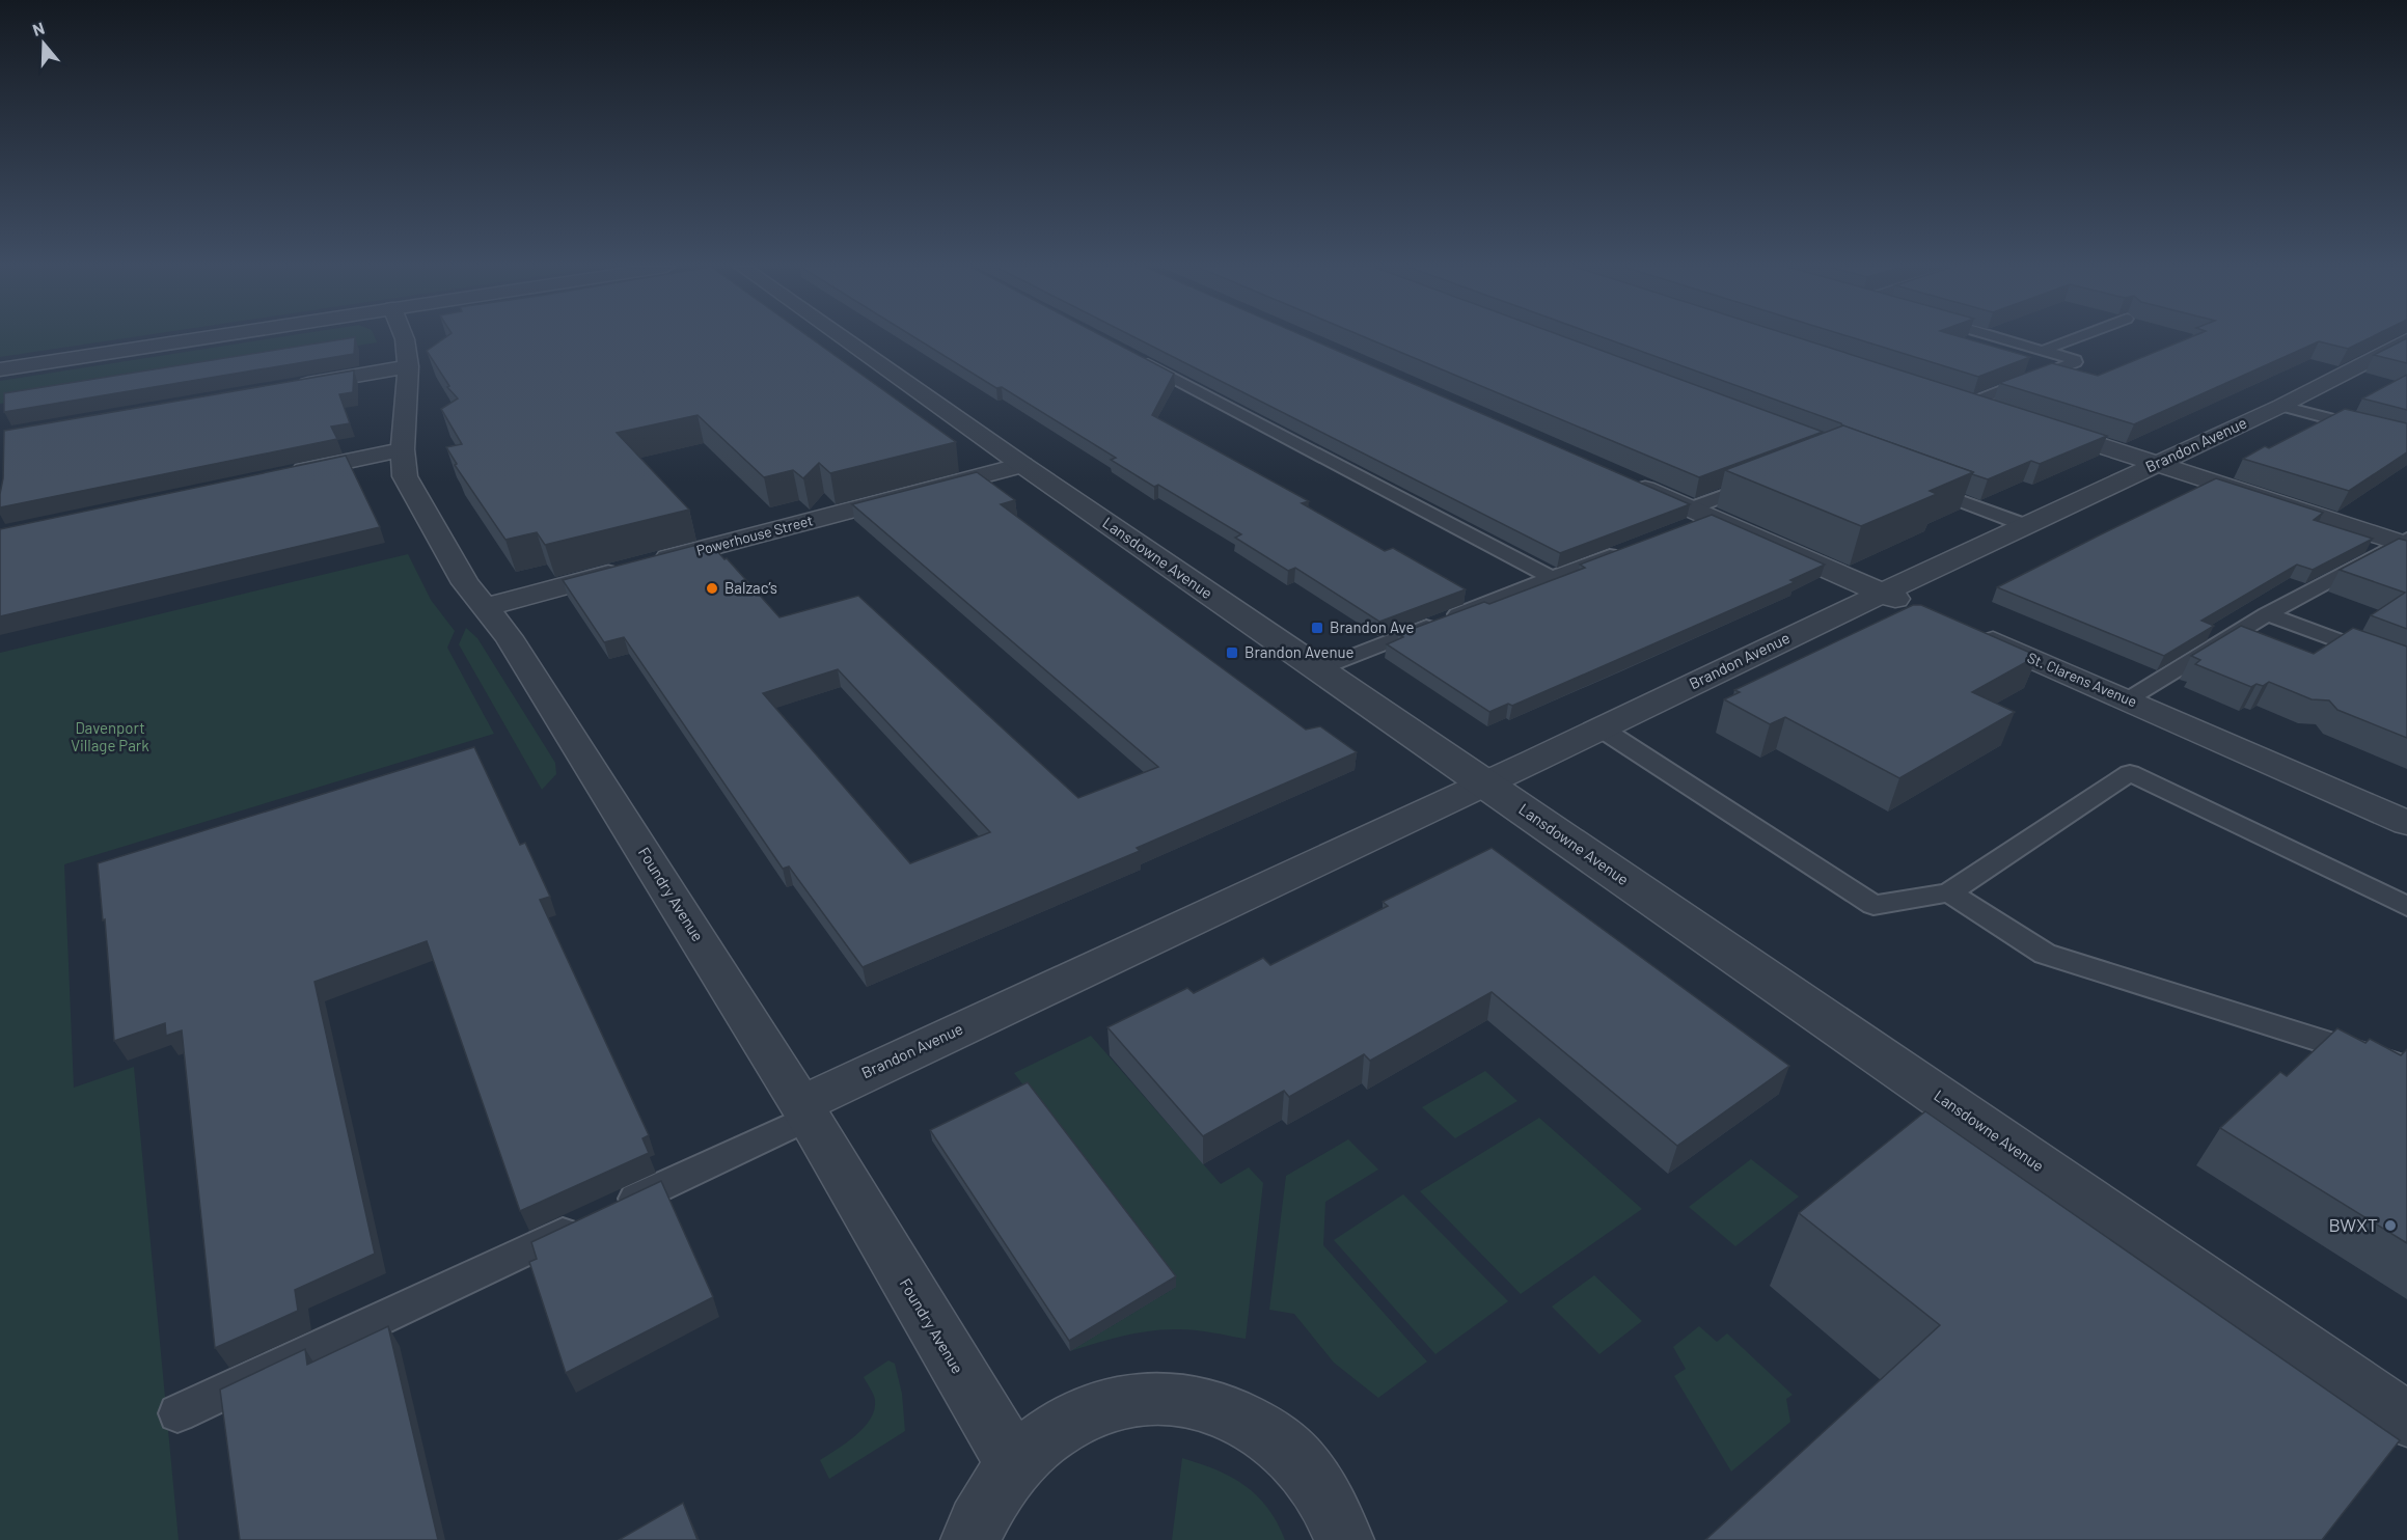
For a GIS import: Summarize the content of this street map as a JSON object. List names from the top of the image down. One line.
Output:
{"streets":{"street":["Brandon Avenue","Powerhouse Street","Lansdowne Avenue","St. Clarens Avenue","Foundry Avenue"]},"crossings":[["Brandon Avenue","Lansdowne Avenue"],["Brandon Avenue","Foundry Avenue"],["Powerhouse Street","Lansdowne Avenue"],["Powerhouse Street","Foundry Avenue"]],"parks":["Davenport Village Park"],"places":{"other":["Balzac’s","BWXT"],"transit":["Brandon Ave","Brandon Avenue"]},"north":"top"}
